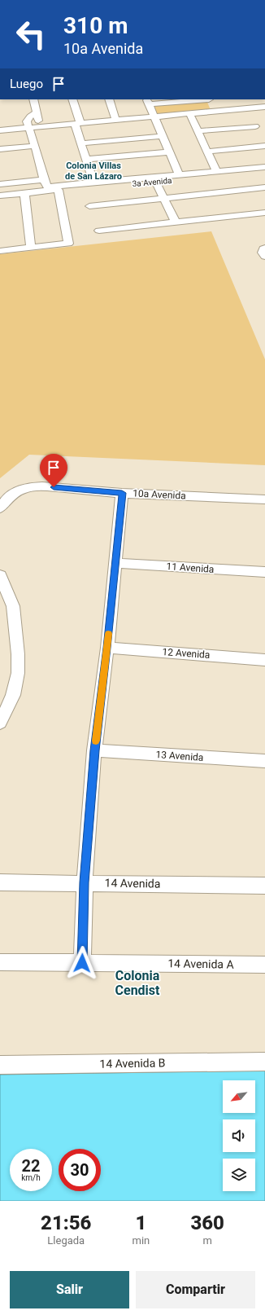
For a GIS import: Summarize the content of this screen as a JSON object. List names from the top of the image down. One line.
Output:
{"streets":{"street":["3a Avenida","10a Avenida","11 Avenida","12 Avenida","13 Avenida","14 Avenida","14 Avenida A","14 Avenida B"]},"districts":["Colonia Villas de San Lázaro","Colonia Cendist"],"north":"bottom left","page":{"turn":["310 m","10a Avenida"],"then":"Luego","speed":"22 km/h","limit":"30","eta":["21:56","Llegada","1","min","360","m"],"buttons":["Salir","Compartir"]}}
